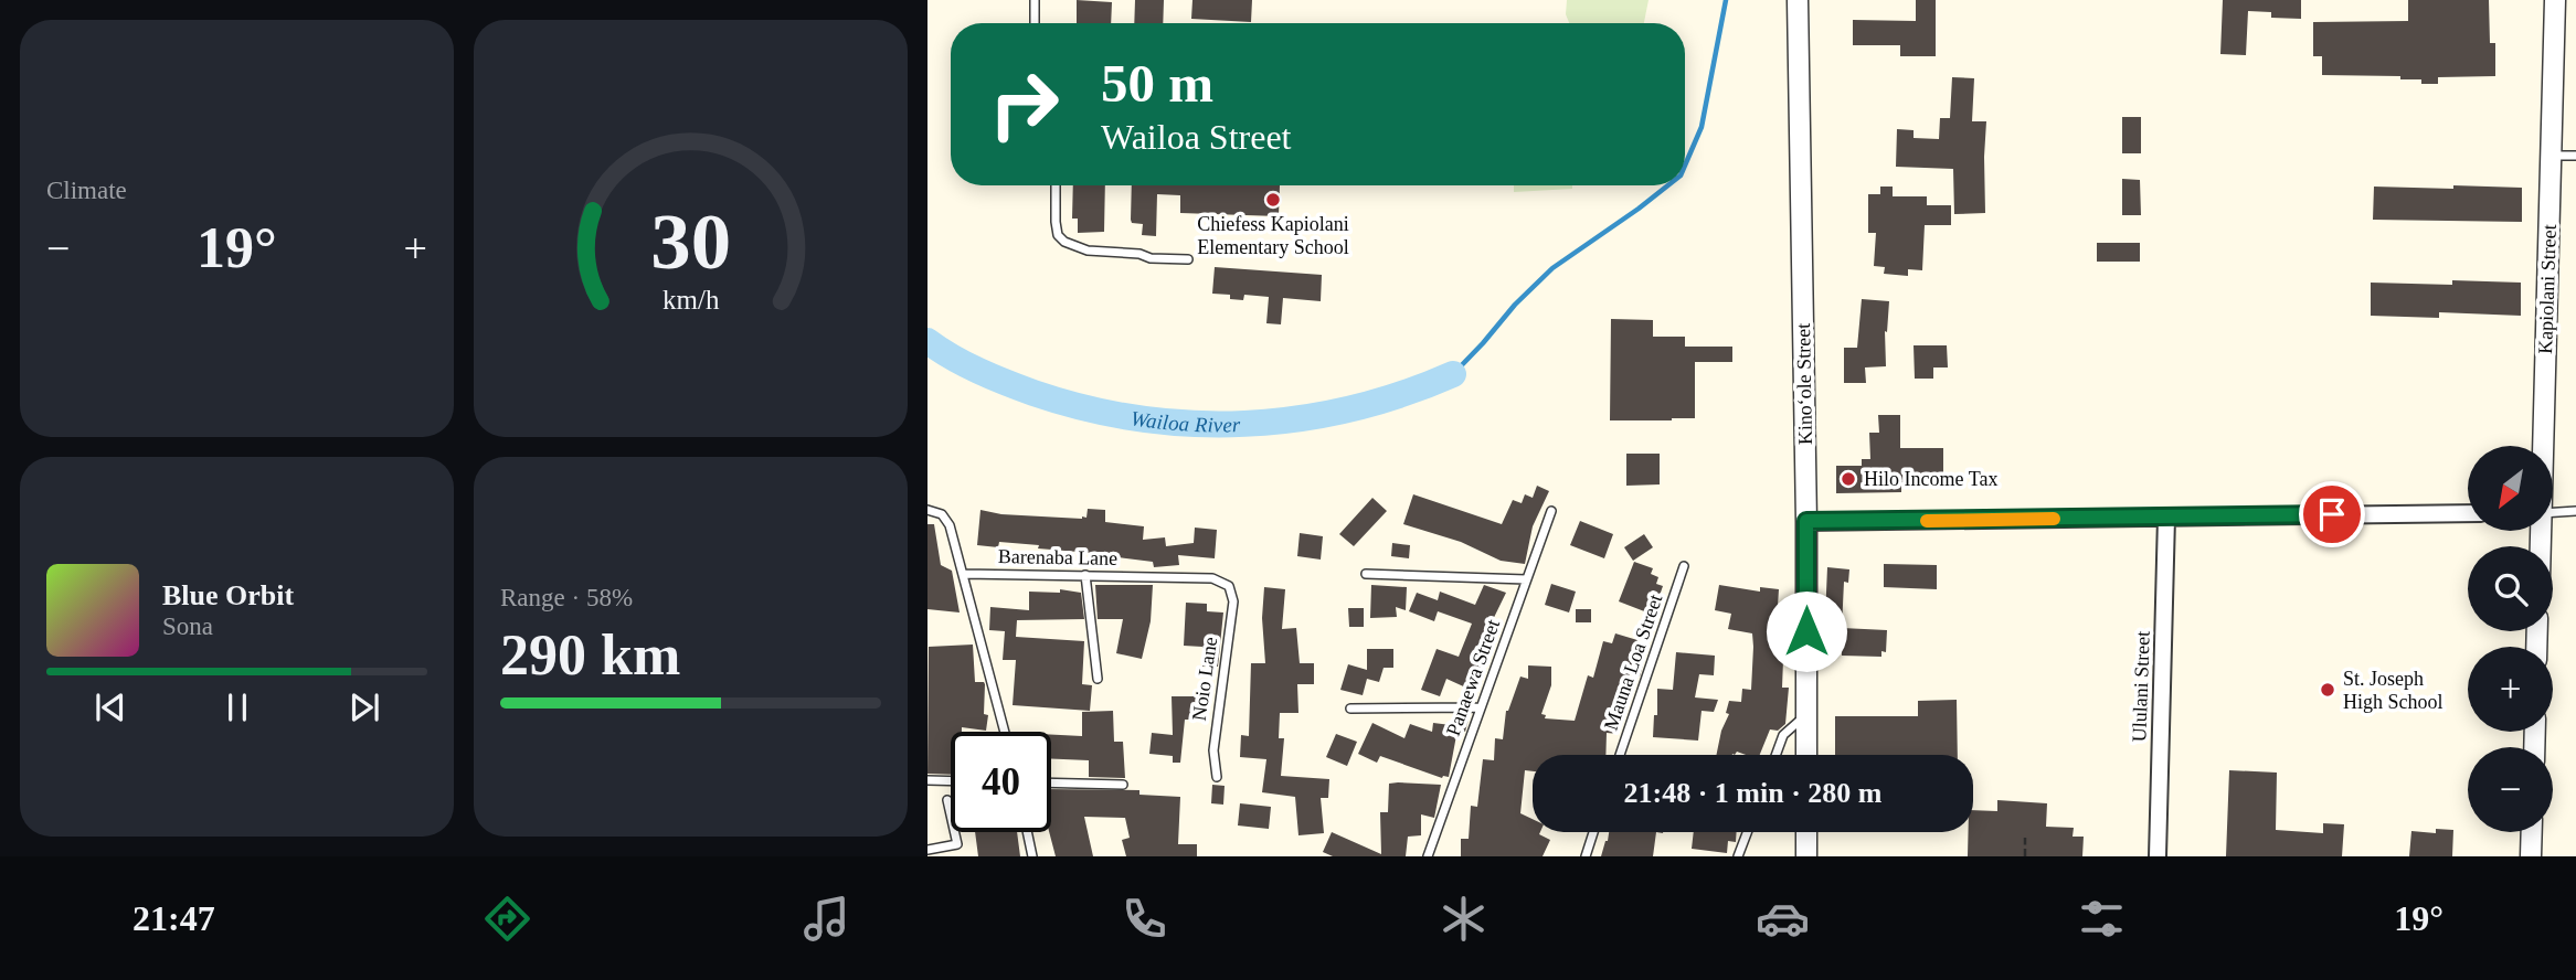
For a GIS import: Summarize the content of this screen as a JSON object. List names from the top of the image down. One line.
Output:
{"streets":{"street":["Kapiolani Street","Kinoʻole Street","Ululani Street"],"lane":["Barenaba Lane","Mauna Loa Street","Panaewa Street","Noio Lane"]},"crossings":[["Barenaba Lane","Noio Lane"]],"water":["Wailoa River"],"places":["Chiefess Kapiolani Elementary School","Hilo Income Tax","St. Joseph High School"],"north":"bottom left","page":{"tile":["Climate",["Range · 58%","290 km"]],"turn":["50 m","Wailoa Street"],"heat":["−","19°","+"],"map_buttons":["+","−"],"song":["Blue Orbit","Sona"],"limit":"40","trip":"21:48 · 1 min · 280 m","tabs":["21:47","19°"],"gauge":["30","km/h"]}}
